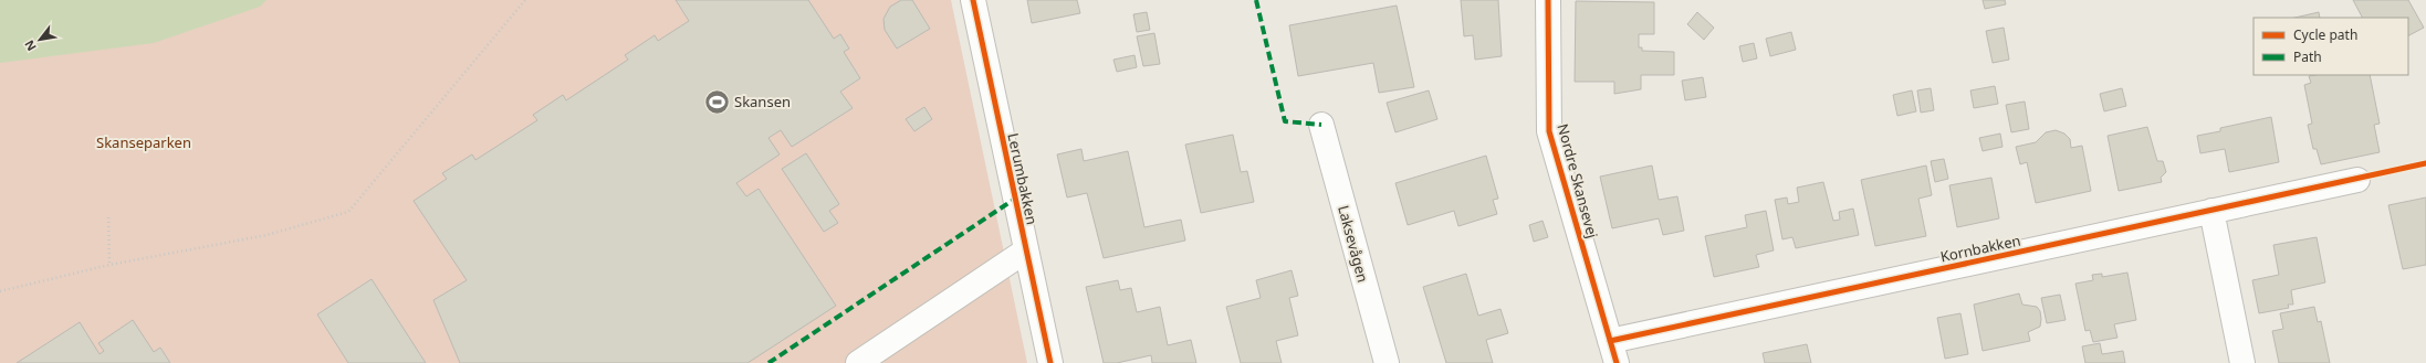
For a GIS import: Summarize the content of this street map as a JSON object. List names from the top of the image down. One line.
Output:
{"streets":{"street":["Lerumbakken","Nordre Skansevej","Laksevågen","Kornbakken"]},"crossings":[["Nordre Skansevej","Kornbakken"]],"parks":["Skanseparken"],"places":{"sports":["Skansen"]},"legend":["Cycle path","Path"],"north":"bottom left"}
